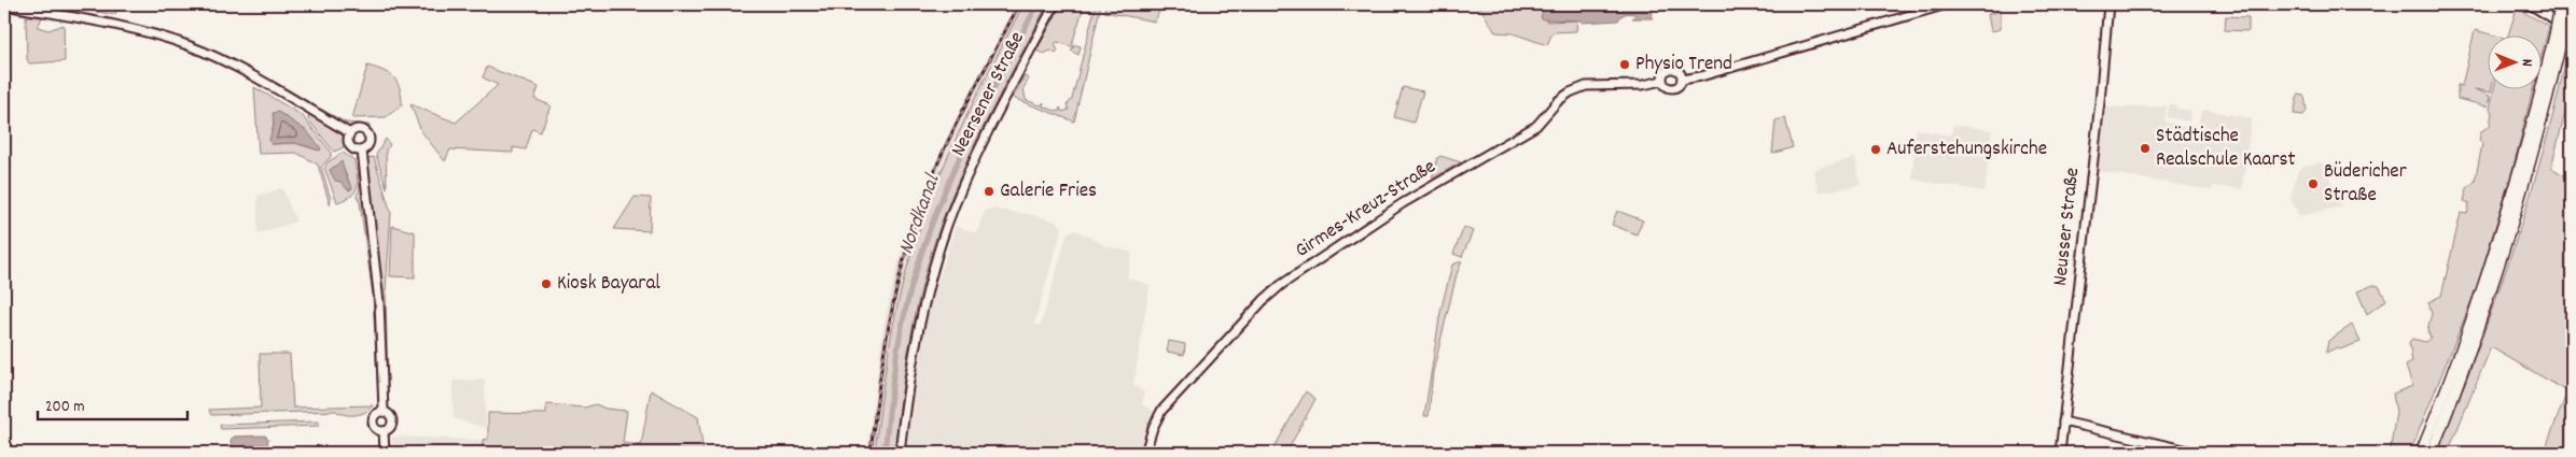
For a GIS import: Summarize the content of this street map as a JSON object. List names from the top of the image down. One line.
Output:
{"streets":{"street":["Neersener Straße","Girmes-Kreuz-Straße","Neusser Straße"]},"water":["Nordkanal"],"places":["Physio Trend","Städtische Realschule Kaarst","Auferstehungskirche","Büdericher Straße","Galerie Fries","Kiosk Bayaral"],"scale_bar":"200 m","north":"right"}
